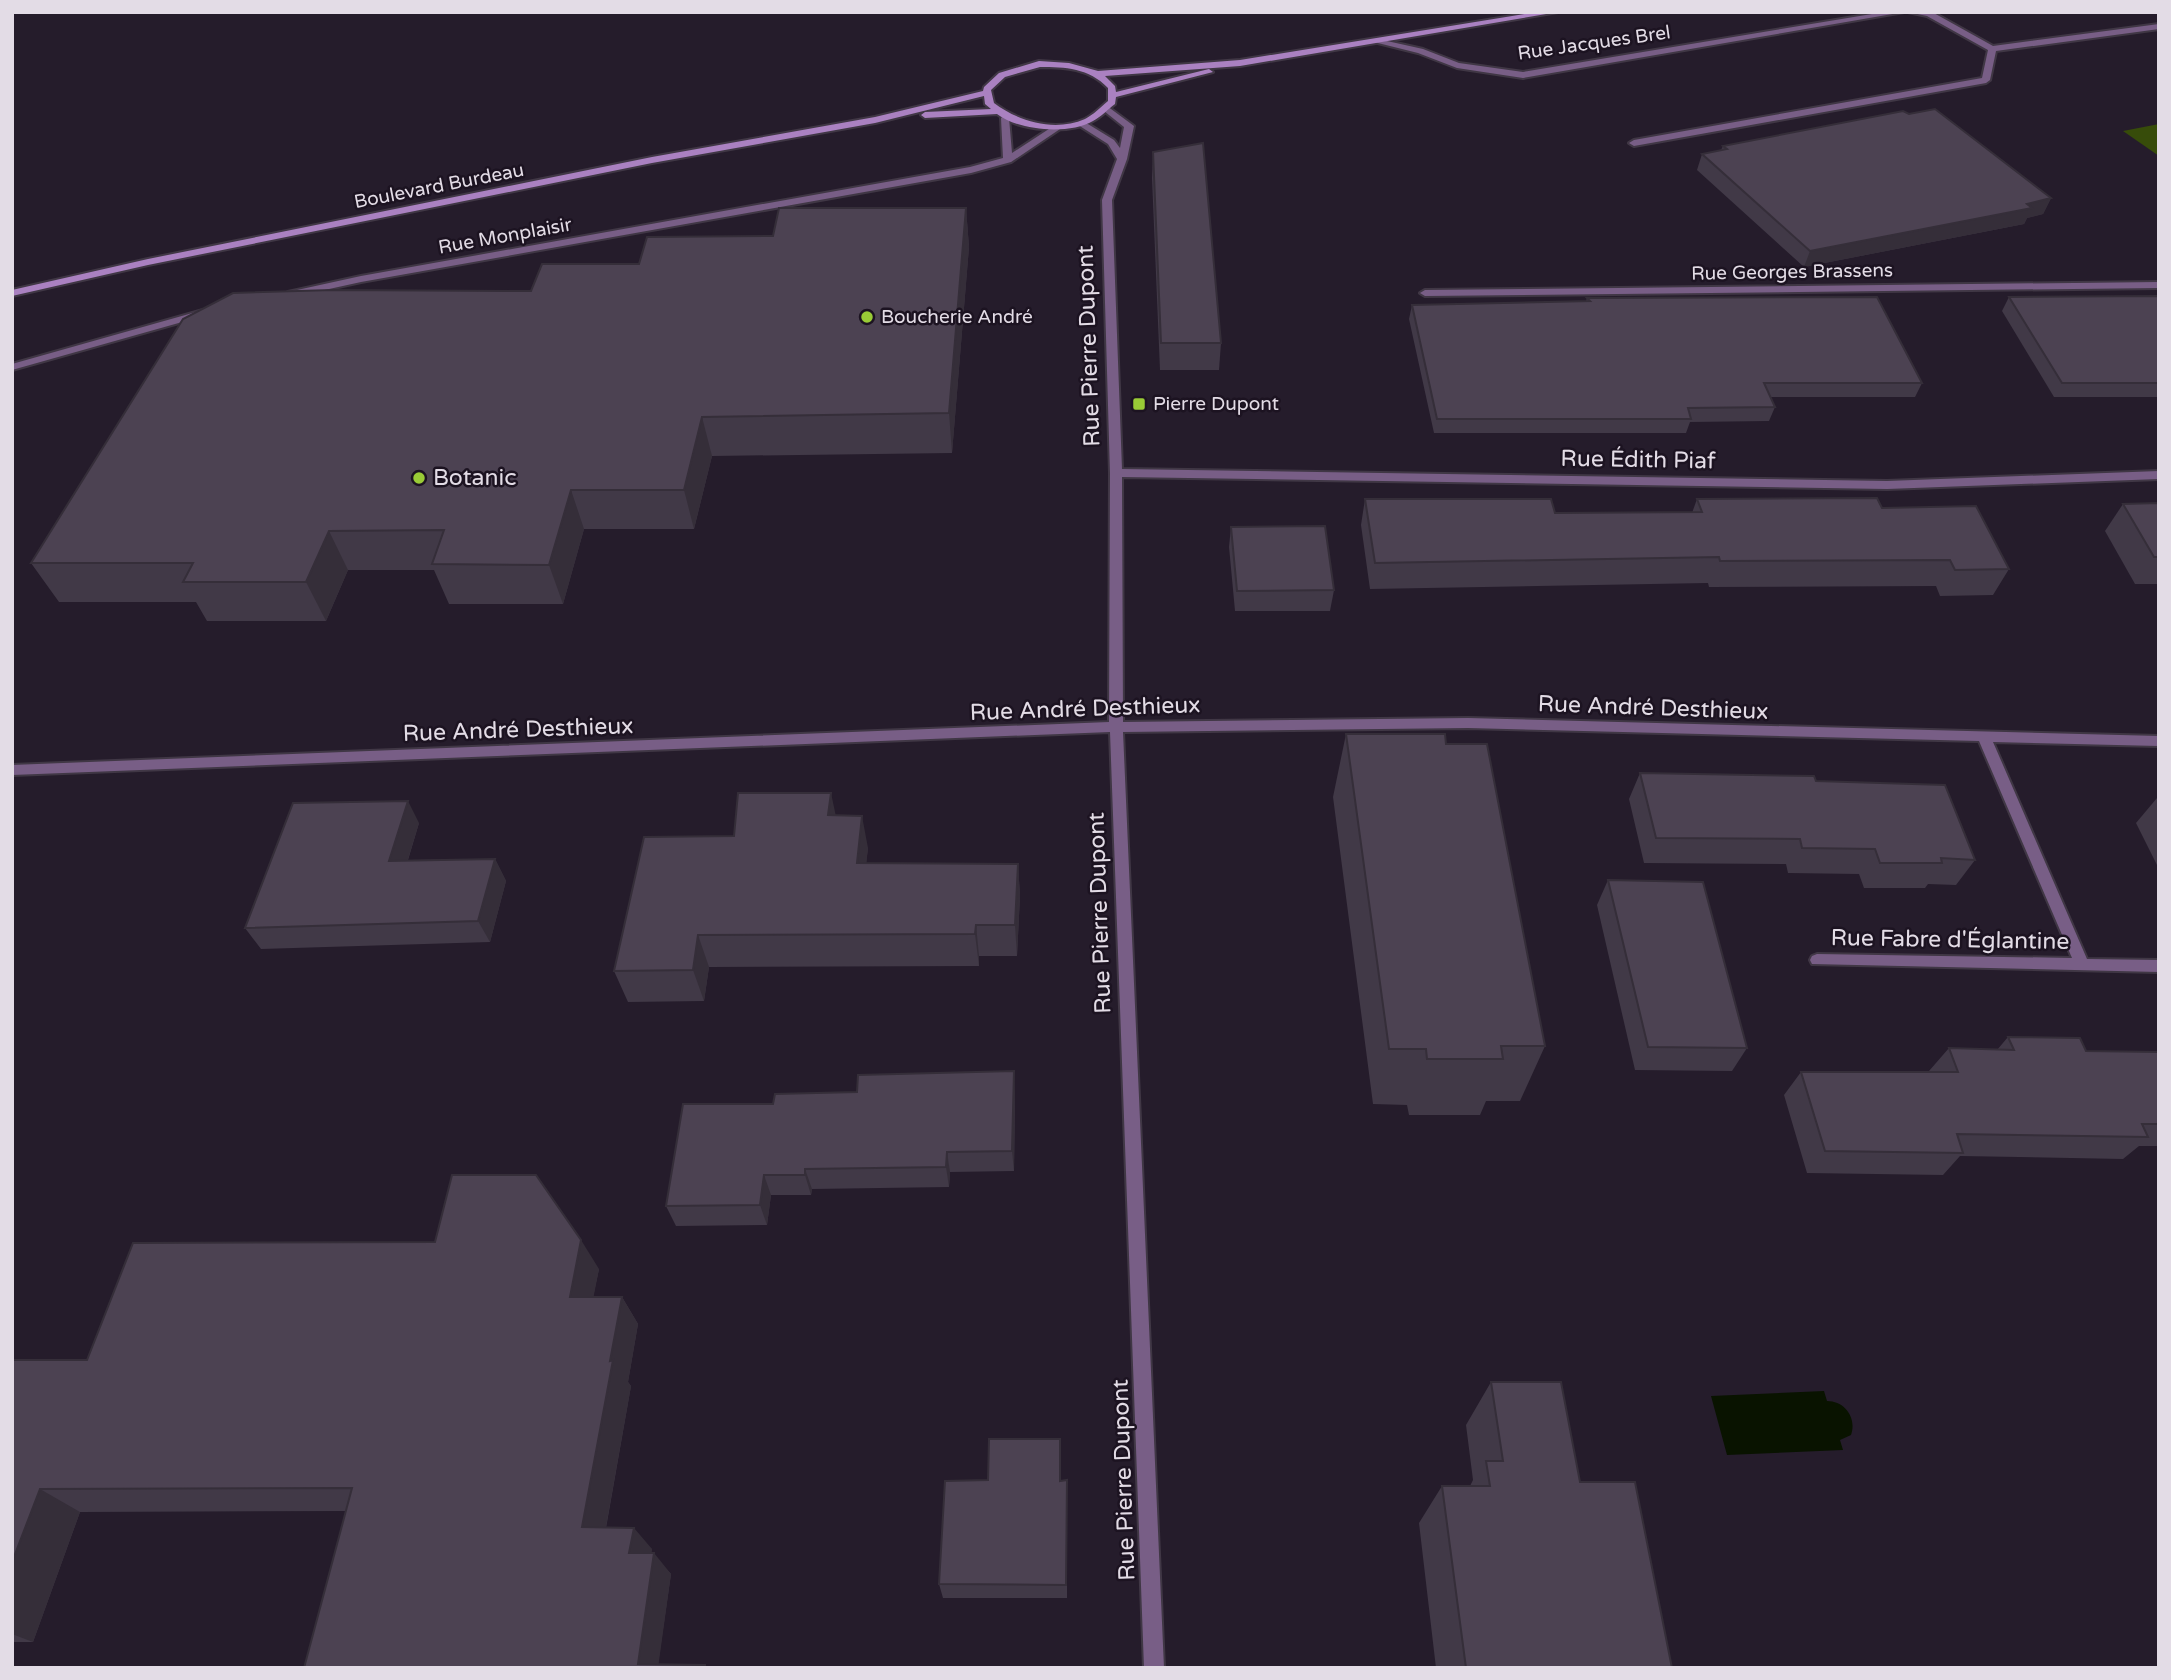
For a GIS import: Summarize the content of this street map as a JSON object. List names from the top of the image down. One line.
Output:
{"streets":{"main road":["Boulevard Burdeau"],"street":["Rue Jacques Brel","Rue Monplaisir","Rue Georges Brassens","Rue Pierre Dupont","Rue Édith Piaf","Rue André Desthieux","Rue Fabre d'Églantine"]},"crossings":[["Rue Jacques Brel","Boulevard Burdeau"],["Rue Pierre Dupont","Rue Édith Piaf"],["Rue Pierre Dupont","Rue André Desthieux"],["Rue André Desthieux","Rue Fabre d'Églantine"]],"places":{"other":["Boucherie André","Botanic"],"transit":["Pierre Dupont"]}}
